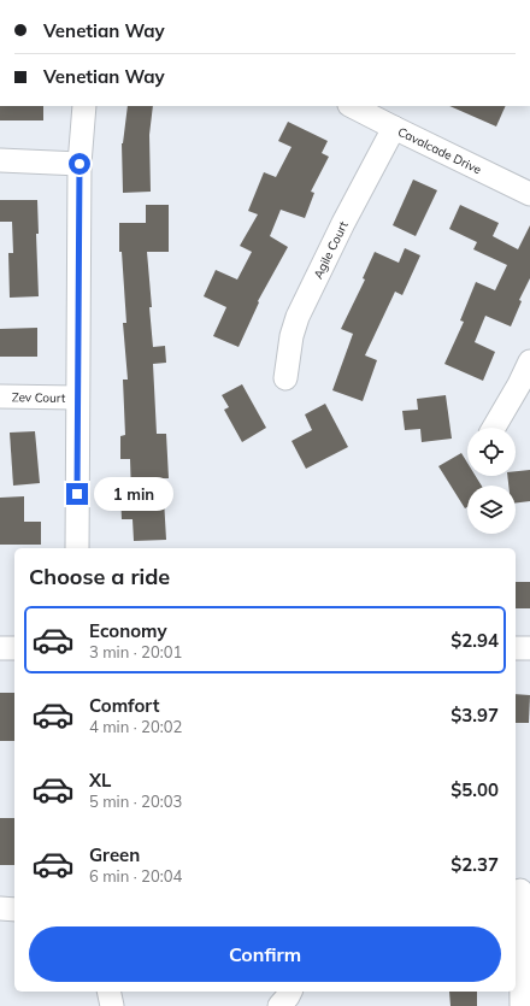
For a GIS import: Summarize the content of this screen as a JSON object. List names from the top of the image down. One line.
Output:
{"streets":{"street":["Cavalcade Drive","Agile Court","Zev Court"]},"crossings":[["Cavalcade Drive","Agile Court"]],"page":{"banner":["Venetian Way","Venetian Way"],"bubble":"1 min","heading":"Choose a ride","list":[{"name":"Economy","note":"3 min · 20:01","value":"$2.94"},{"name":"Comfort","note":"4 min · 20:02","value":"$3.97"},{"name":"XL","note":"5 min · 20:03","value":"$5.00"},{"name":"Green","note":"6 min · 20:04","value":"$2.37"}],"buttons":"Confirm"}}
